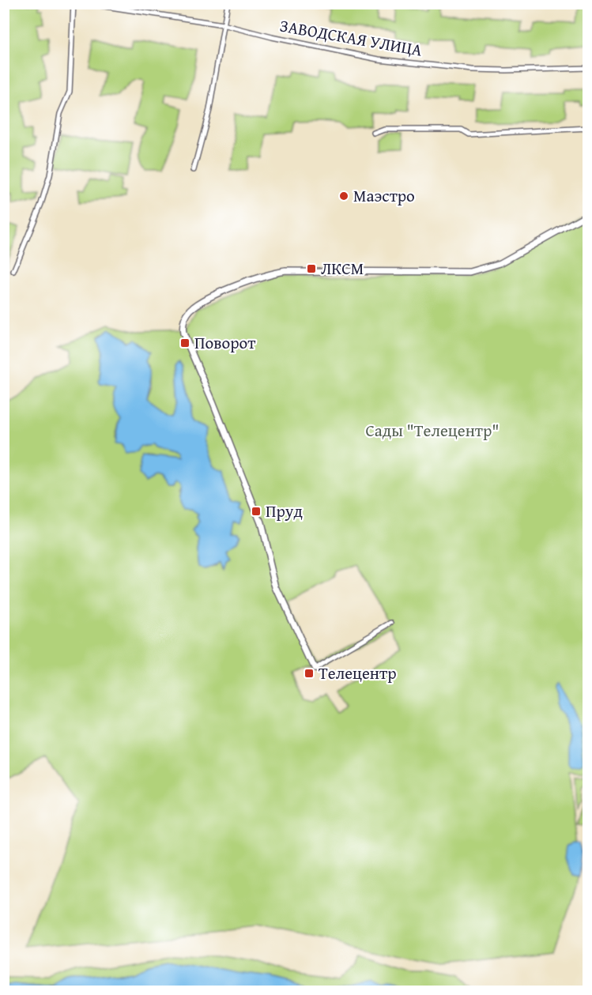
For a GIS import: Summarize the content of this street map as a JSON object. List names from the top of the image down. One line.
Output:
{"streets":{"street":["ЗАВОДСКАЯ УЛИЦА"]},"parks":["Сады \"Телецентр\""],"places":{"other":["Маэстро"],"transit":["ЛКСМ","Поворот","Пруд","Телецентр"]}}
